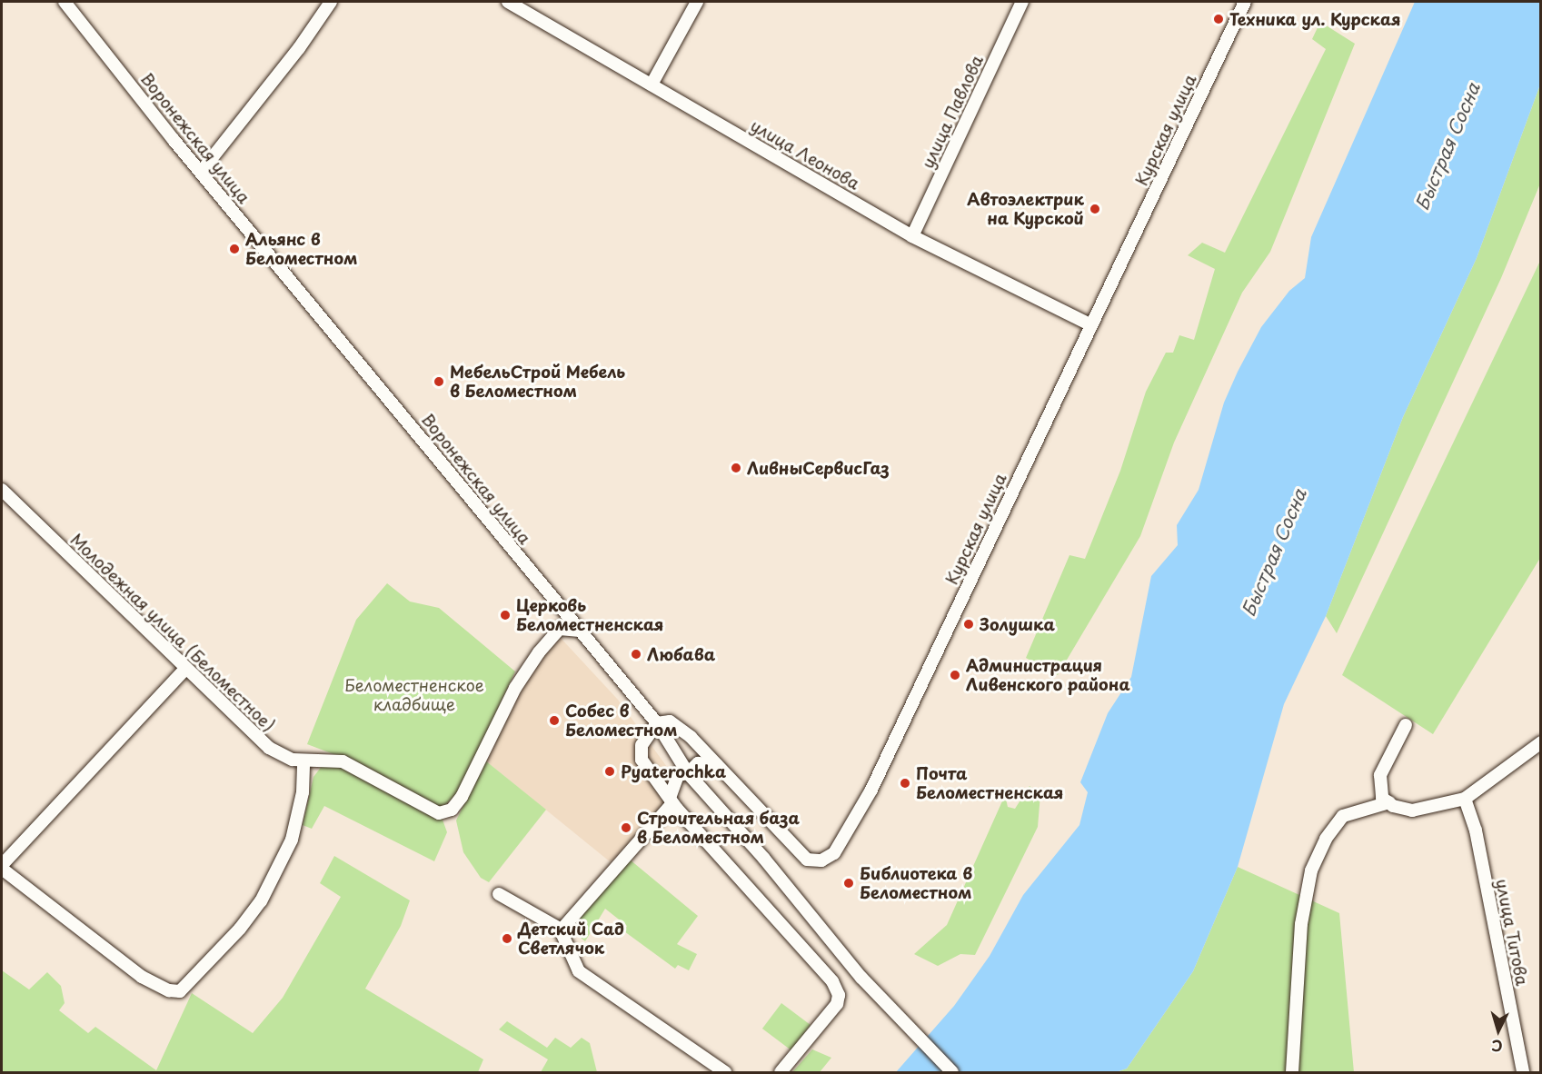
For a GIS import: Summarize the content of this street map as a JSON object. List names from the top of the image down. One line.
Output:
{"streets":{"street":["улица Павлова","Курская улица","Воронежская улица","улица Леонова","Молодежная улица (Беломестное)","улица Титова"]},"crossings":[["улица Павлова","улица Леонова"],["Курская улица","Воронежская улица"],["Курская улица","улица Леонова"],["Воронежская улица","Молодежная улица (Беломестное)"]],"water":["Быстрая Сосна"],"parks":["Беломестненское кладбище"],"places":["Техника ул. Курская","Автоэлектрик на Курской","Альянс в Беломестном","МебельСтрой Мебель в Беломестном","ЛивныСервисГаз","Церковь Беломестненская","Золушка","Любава","Администрация Ливенского района","Собес в Беломестном","Pyaterochka","Почта Беломестненская","Строительная база в Беломестном","Библиотека в Беломестном","Детский Сад Светлячок"],"north":"bottom"}
